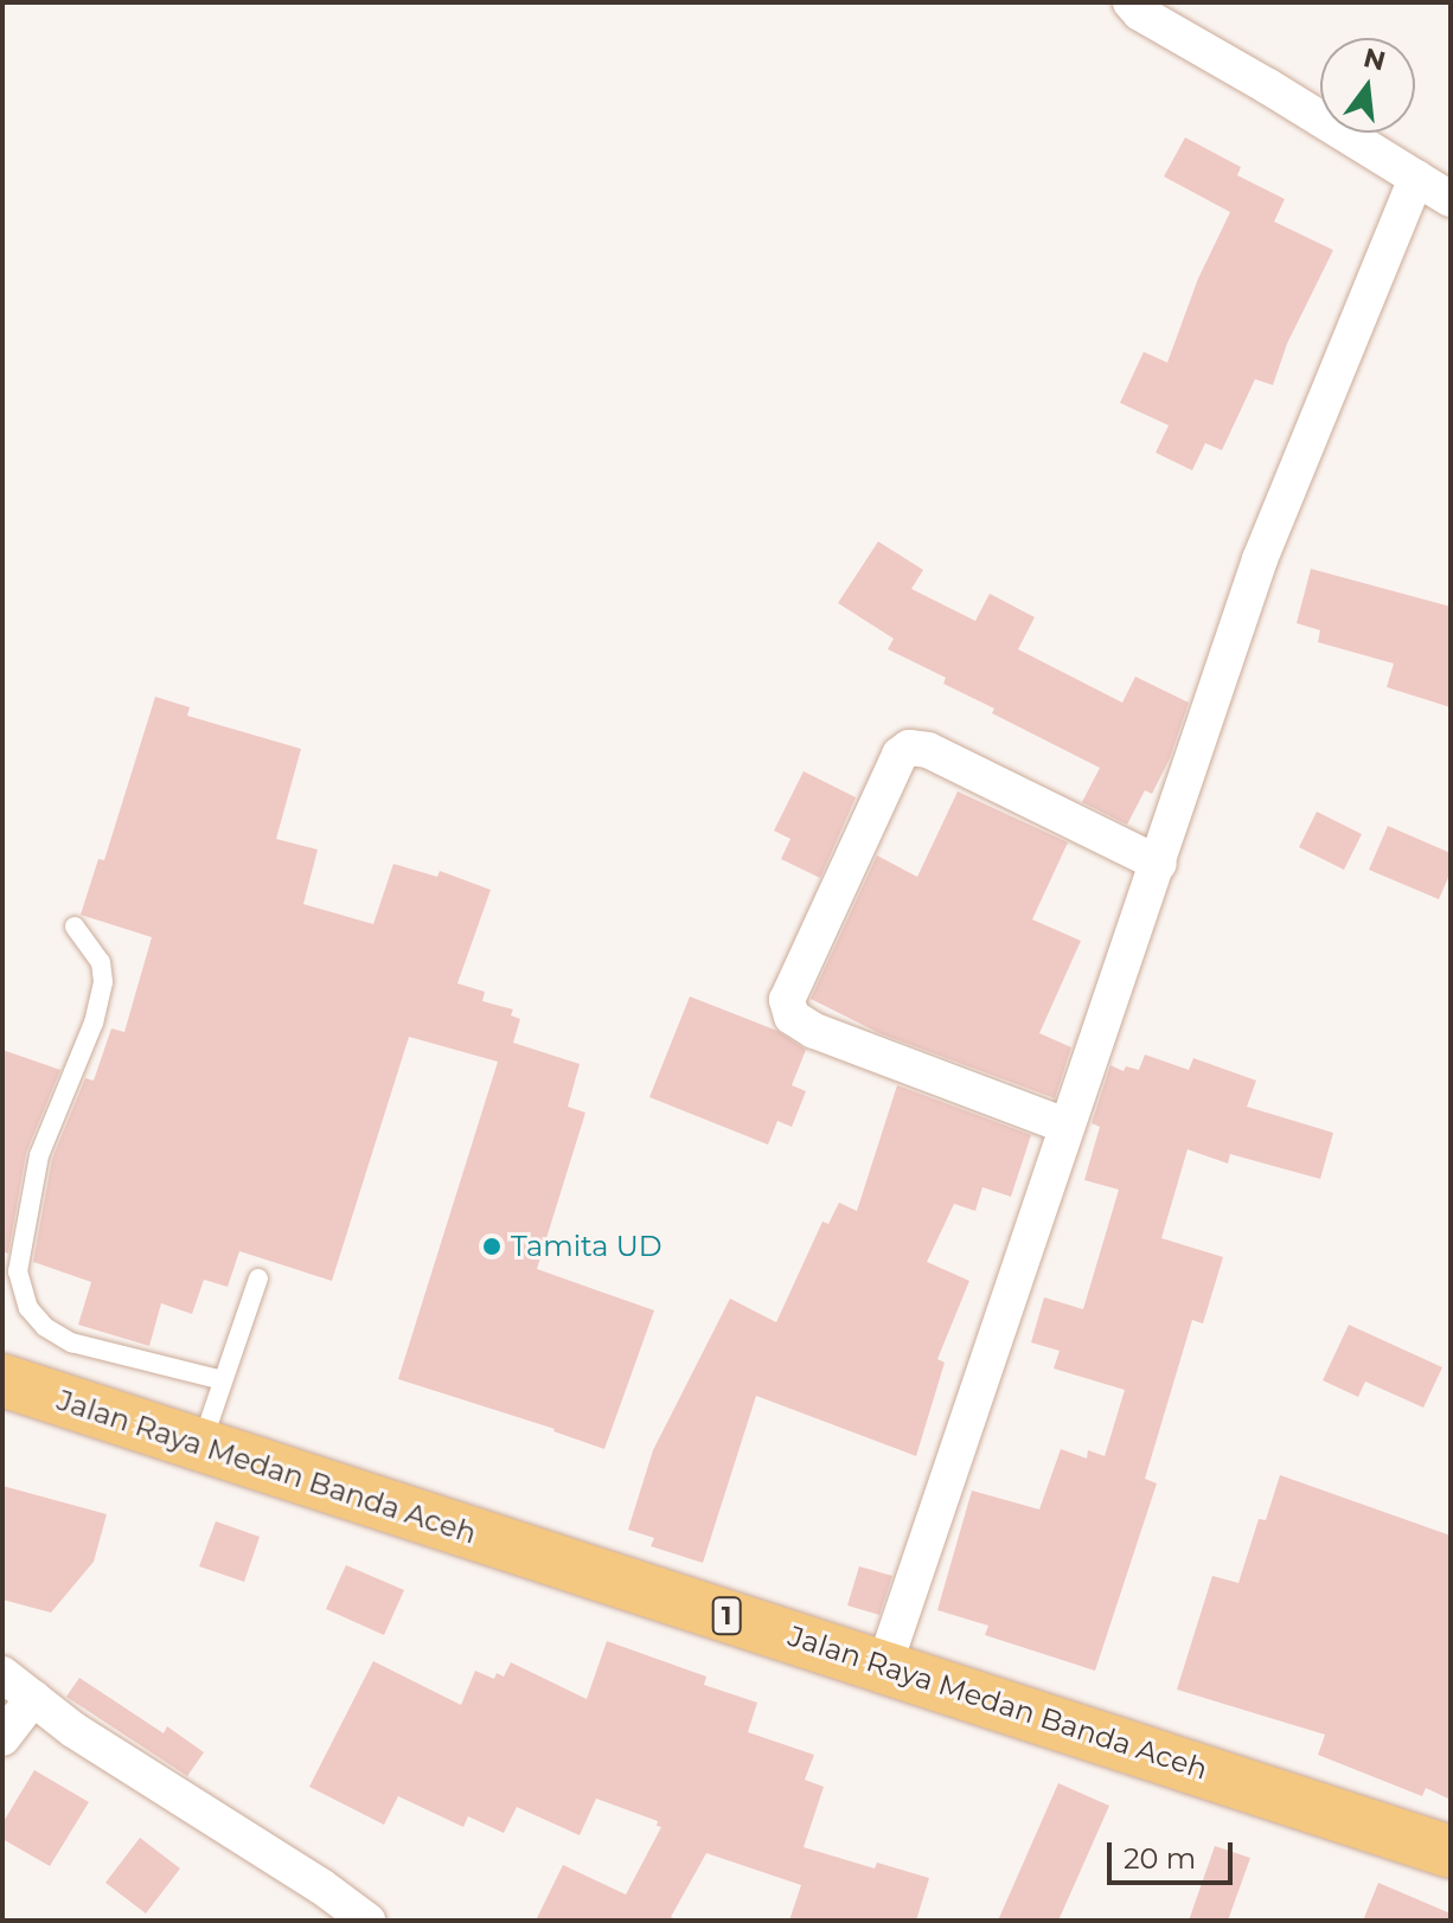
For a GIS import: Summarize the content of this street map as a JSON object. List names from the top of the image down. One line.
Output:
{"streets":{"highway":["Jalan Raya Medan Banda Aceh","1"]},"places":["Tamita UD"],"scale_bar":"20 m","north":"top"}
